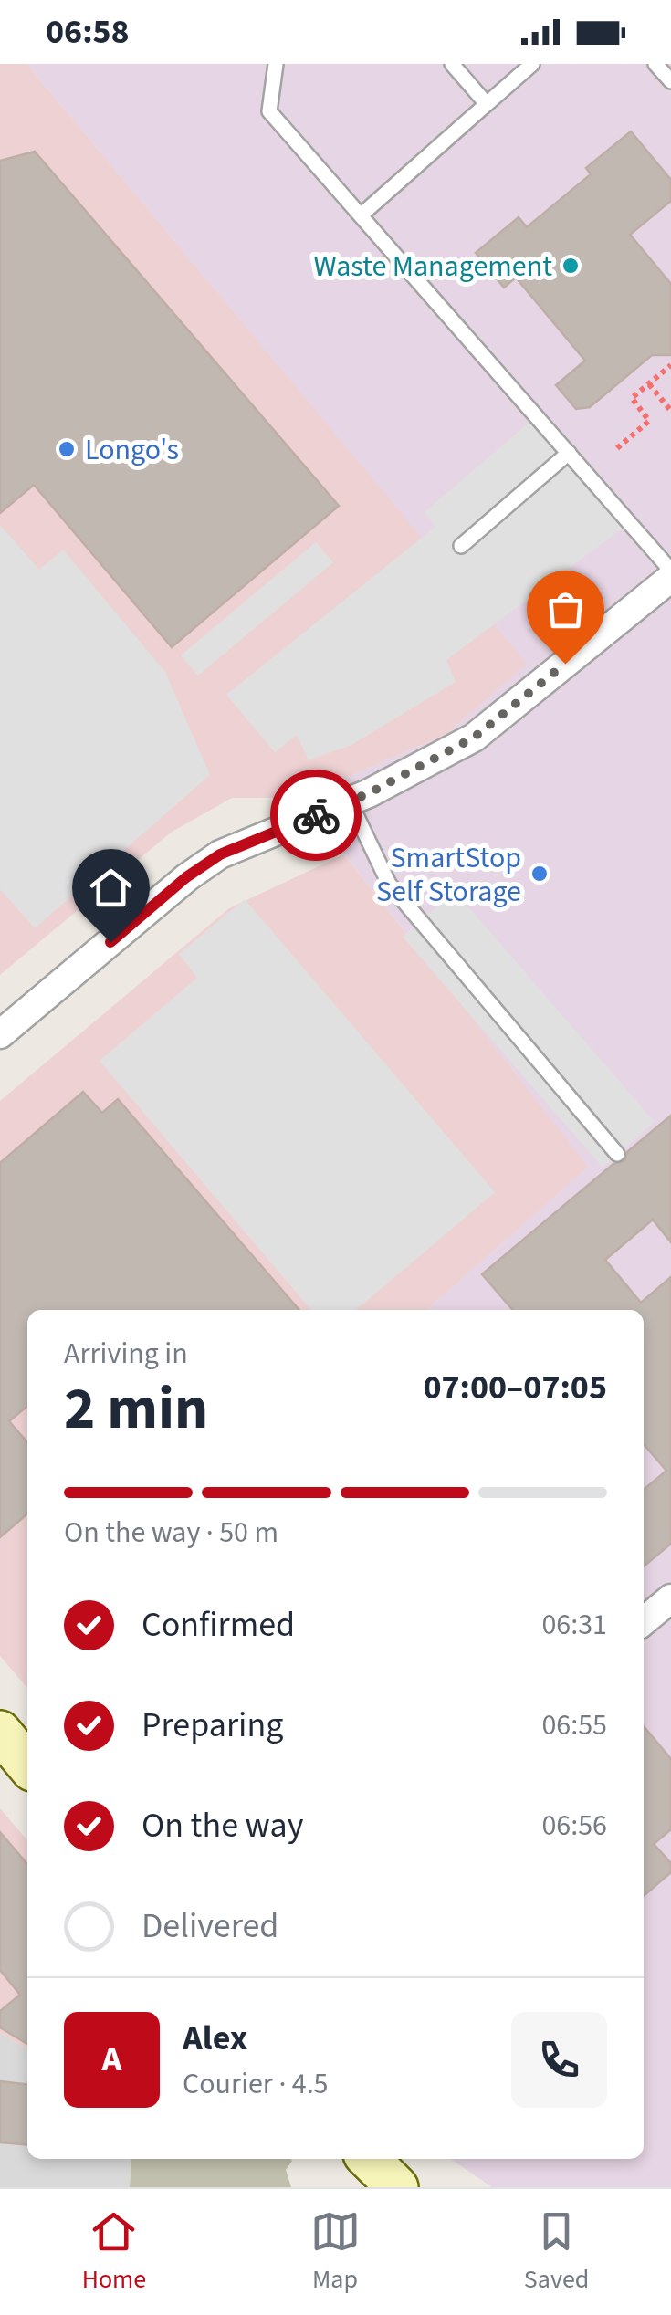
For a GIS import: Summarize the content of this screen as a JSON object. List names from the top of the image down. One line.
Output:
{"places":["Waste Management","Longo's","SmartStop Self Storage"],"page":{"status":"06:58","heading":["2 min","Arriving in","07:00–07:05"],"panel":["Alex","Courier · 4.5"],"bar":"On the way · 50 m","list":[["Confirmed","06:31"],["Preparing","06:55"],["On the way","06:56"],"Delivered"],"round":"A","tabs":["Home","Map","Saved"]}}
